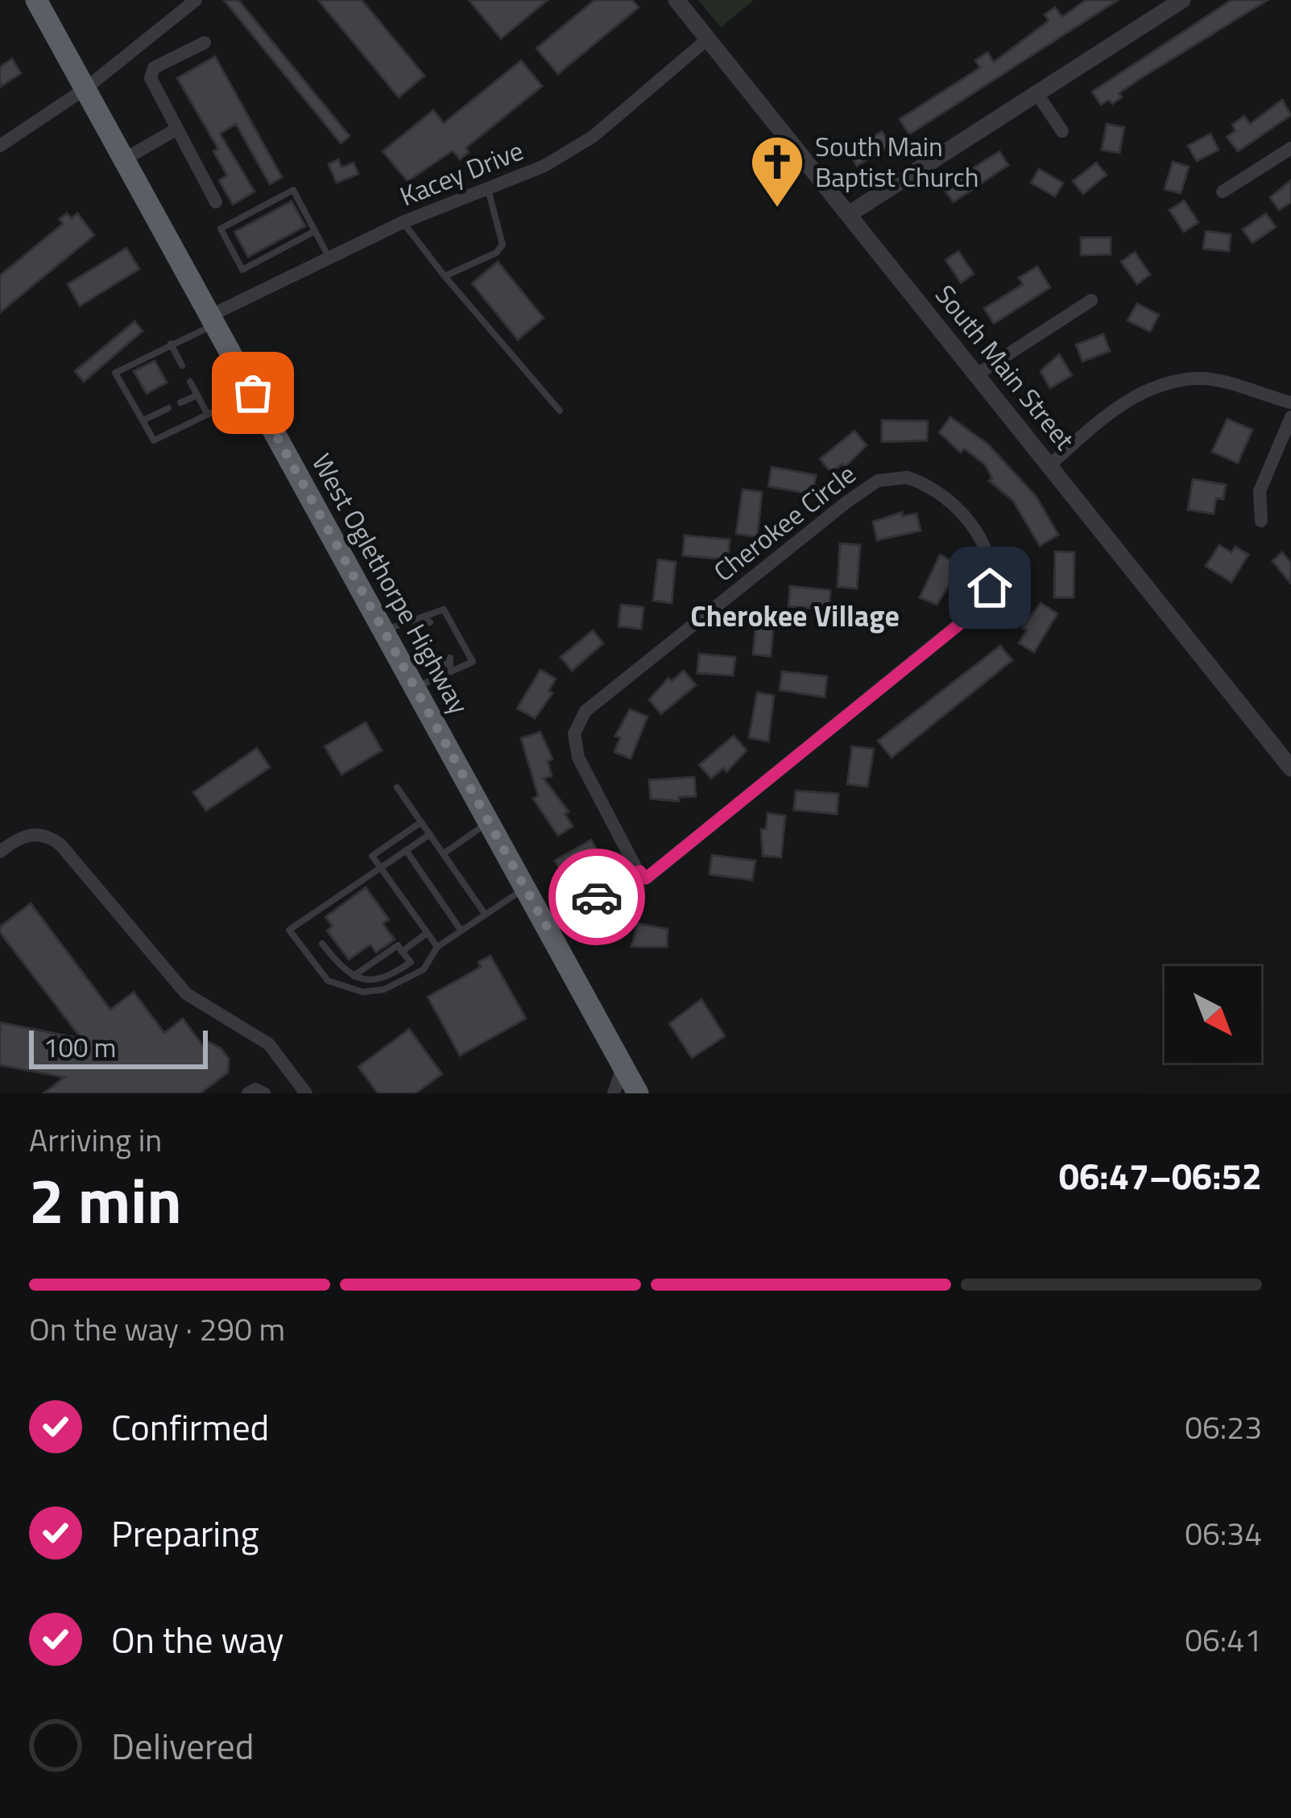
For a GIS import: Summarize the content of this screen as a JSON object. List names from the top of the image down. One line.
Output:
{"streets":{"highway":["West Oglethorpe Highway"],"street":["Kacey Drive","South Main Street","Cherokee Circle"]},"crossings":[["Kacey Drive","South Main Street"],["Kacey Drive","West Oglethorpe Highway"],["Cherokee Circle","West Oglethorpe Highway"]],"districts":["Cherokee Village"],"places":{"church":["South Main Baptist Church"]},"scale_bar":"100 m","north":"bottom right","page":{"scale":"100 m","heading":["2 min","Arriving in","06:47–06:52"],"bar":"On the way · 290 m","list":[["Confirmed","06:23"],["Preparing","06:34"],["On the way","06:41"],"Delivered"]}}
